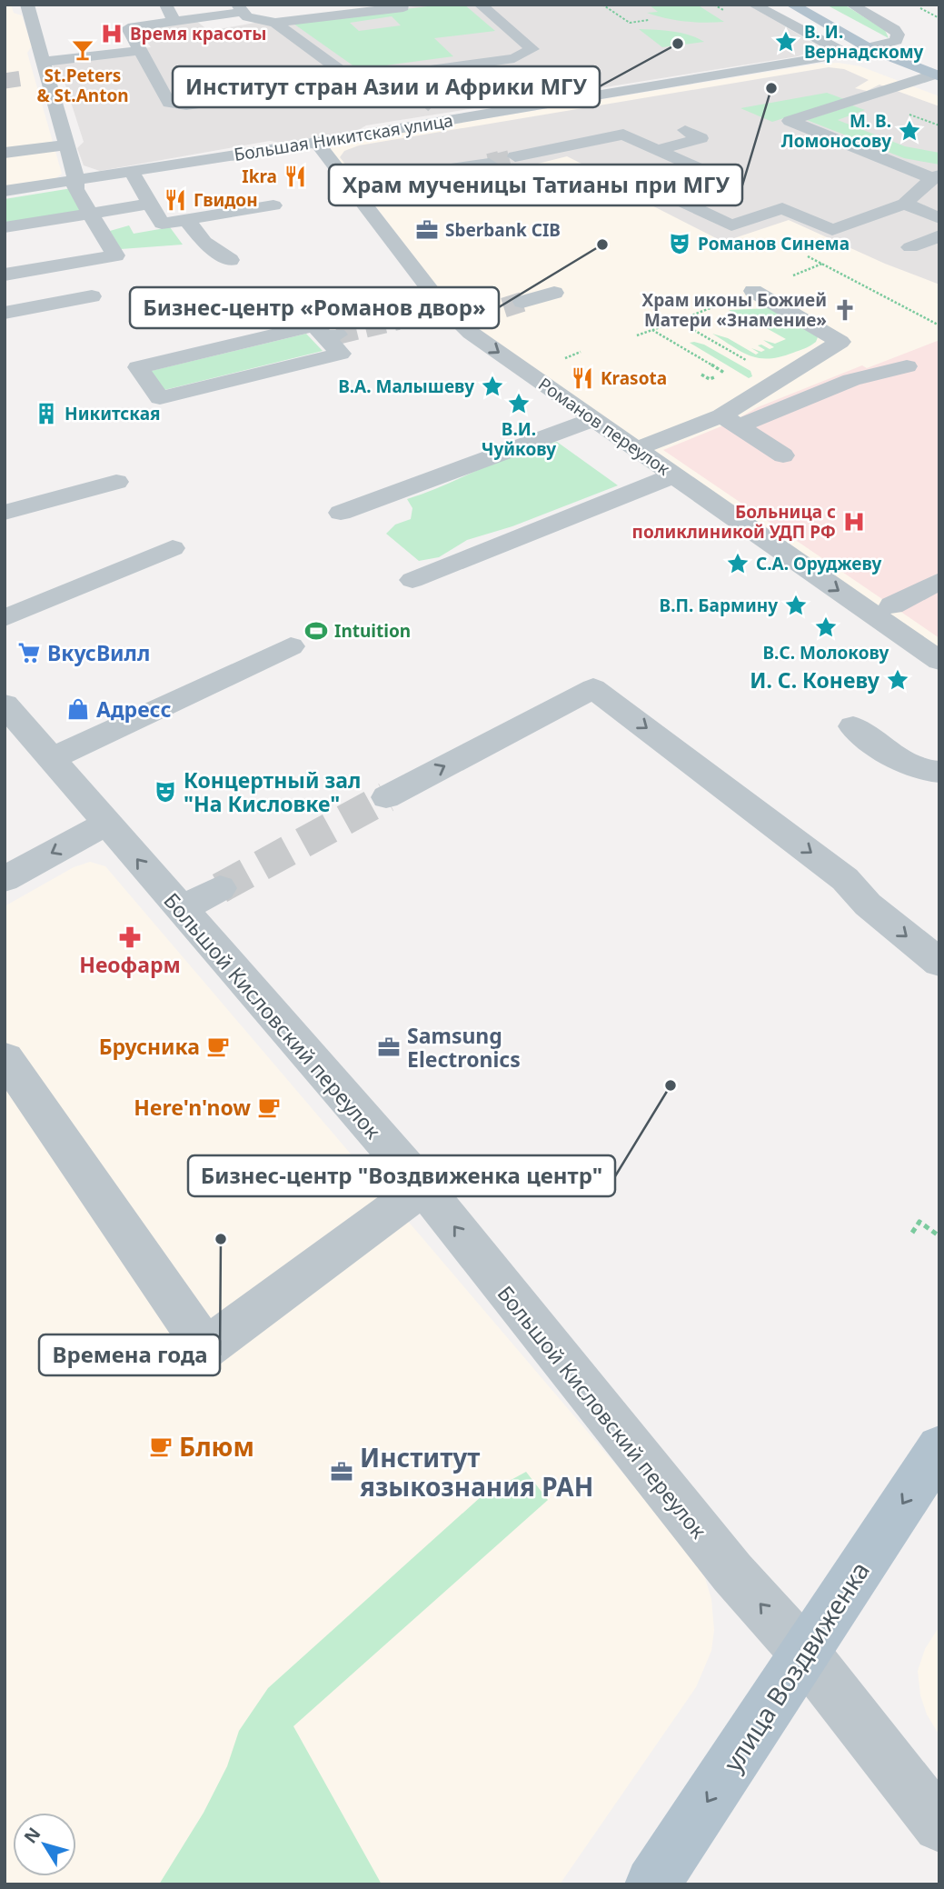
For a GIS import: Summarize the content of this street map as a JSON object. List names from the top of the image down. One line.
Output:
{"streets":{"main road":["улица Воздвиженка"],"street":["Большая Никитская улица","Романов переулок","Большой Кисловский переулок"]},"crossings":[["Большая Никитская улица","Романов переулок"],["Большой Кисловский переулок","улица Воздвиженка"]],"one_way":["Романов переулок","Большой Кисловский переулок","улица Воздвиженка"],"places":{"hospital":["Время красоты","Больница с поликлиникой УДП РФ"],"place":["В. И. Вернадскому","М. В. Ломоносову","В.А. Малышеву","В.И. Чуйкову","С.А. Оруджеву","В.П. Бармину","В.С. Молокову","И. С. Коневу"],"other":["Институт стран Азии и Африки МГУ","Храм мученицы Татианы при МГУ","Бизнес-центр «Романов двор»","Бизнес-центр \"Воздвиженка центр\"","Времена года"],"bar":["St.Peters & St.Anton"],"restaurant":["Ikra","Гвидон","Krasota"],"office":["Sberbank CIB","Samsung Electronics","Институт языкознания РАН"],"theatre":["Романов Синема","Концертный зал \"На Кисловке\""],"church":["Храм иконы Божией Матери «Знамение»"],"building":["Никитская"],"sports":["Intuition"],"supermarket":["ВкусВилл"],"shop":["Адресс"],"pharmacy":["Неофарм"],"cafe":["Брусника","Here'n'now","Блюм"]},"north":"top left"}
